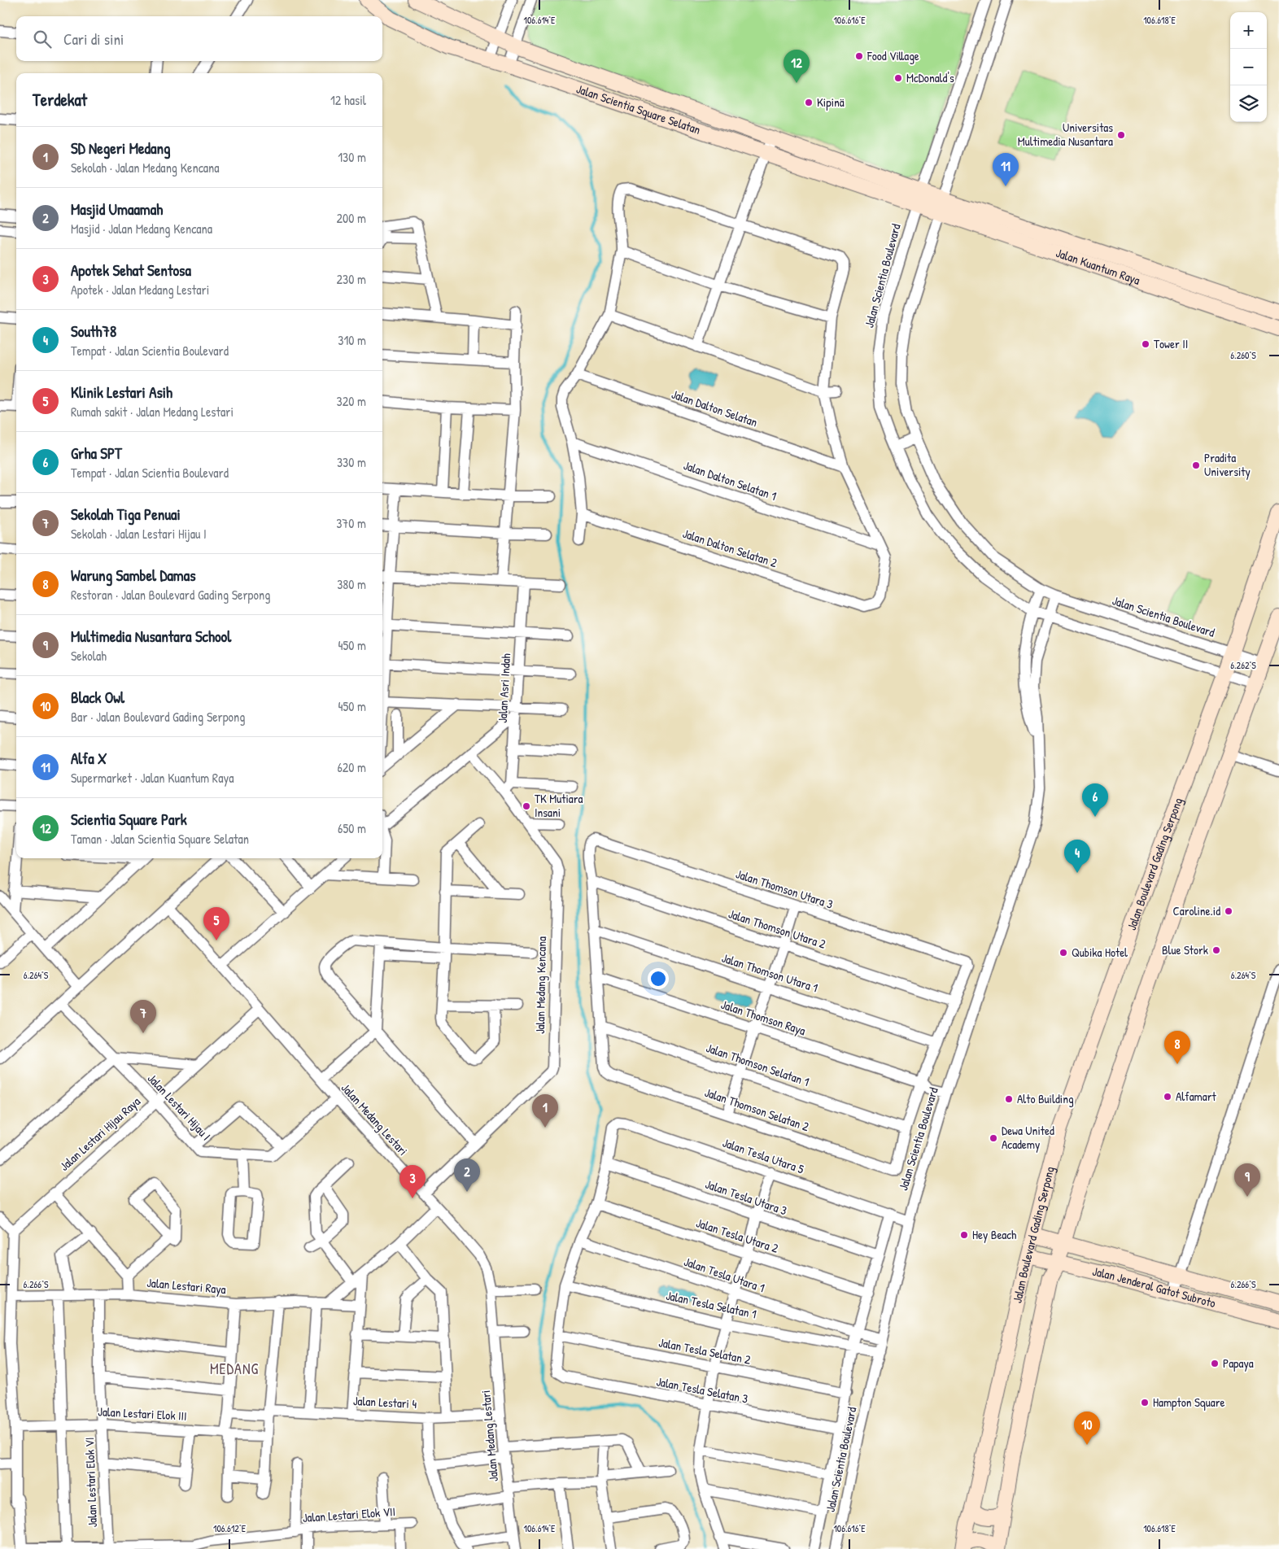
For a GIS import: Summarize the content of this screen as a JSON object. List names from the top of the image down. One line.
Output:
{"streets":{"street":["Jalan Scientia Square Selatan","Jalan Kuantum Raya","Jalan Scientia Boulevard","Jalan Dalton Selatan","Jalan Dalton Selatan 1","Jalan Dalton Selatan 2","Jalan Asri Indah","Jalan Boulevard Gading Serpong","Jalan Thomson Utara 3","Jalan Thomson Utara 2","Jalan Thomson Utara 1","Jalan Medang Kencana","Jalan Thomson Raya","Jalan Thomson Selatan 1","Jalan Lestari Hijau I","Jalan Thomson Selatan 2","Jalan Medang Lestari","Jalan Lestari Hijau Raya","Jalan Tesla Utara 5","Jalan Tesla Utara 3","Jalan Tesla Utara 2","Jalan Tesla Utara 1","Jalan Lestari Raya","Jalan Jenderal Gatot Subroto","Jalan Tesla Selatan 1","Jalan Tesla Selatan 2","Jalan Tesla Selatan 3","Jalan Lestari 4","Jalan Lestari Elok III","Jalan Lestari Elok VI","Jalan Lestari Elok VII"]},"crossings":[["Jalan Scientia Square Selatan","Jalan Kuantum Raya"],["Jalan Scientia Square Selatan","Jalan Scientia Boulevard"],["Jalan Kuantum Raya","Jalan Scientia Boulevard"],["Jalan Scientia Boulevard","Jalan Boulevard Gading Serpong"],["Jalan Scientia Boulevard","Jalan Thomson Raya"],["Jalan Scientia Boulevard","Jalan Tesla Utara 5"],["Jalan Scientia Boulevard","Jalan Tesla Utara 1"],["Jalan Scientia Boulevard","Jalan Tesla Selatan 1"],["Jalan Dalton Selatan 1","Jalan Dalton Selatan 2"],["Jalan Boulevard Gading Serpong","Jalan Jenderal Gatot Subroto"],["Jalan Thomson Utara 3","Jalan Thomson Utara 2"],["Jalan Medang Kencana","Jalan Medang Lestari"],["Jalan Thomson Selatan 1","Jalan Thomson Selatan 2"],["Jalan Lestari Hijau I","Jalan Medang Lestari"],["Jalan Lestari Hijau I","Jalan Lestari Hijau Raya"],["Jalan Medang Lestari","Jalan Lestari Hijau Raya"],["Jalan Medang Lestari","Jalan Lestari 4"],["Jalan Tesla Utara 5","Jalan Tesla Utara 3"],["Jalan Lestari Raya","Jalan Lestari Elok VI"],["Jalan Tesla Selatan 2","Jalan Tesla Selatan 3"],["Jalan Lestari Elok III","Jalan Lestari Elok VI"],["Jalan Lestari Elok VI","Jalan Lestari Elok VII"]],"districts":["MEDANG"],"places":["Food Village","McDonald's","Kipinä","Universitas Multimedia Nusantara","Tower II","Pradita University","TK Mutiara Insani","Caroline.id","Blue Stork","Qubika Hotel","Alfamart","Alto Building","Dewa United Academy","Hey Beach","Papaya","Hampton Square"],"page":{"map_buttons":["+","−"],"search":"Cari di sini","pins":["12","11","6","4","5","7","8","1","2","9","3","10"],"heading":["Terdekat","12 hasil"],"list":[{"mark":"1","name":"SD Negeri Medang","note":"Sekolah · Jalan Medang Kencana","value":"130 m"},{"mark":"2","name":"Masjid Umaamah","note":"Masjid · Jalan Medang Kencana","value":"200 m"},{"mark":"3","name":"Apotek Sehat Sentosa","note":"Apotek · Jalan Medang Lestari","value":"230 m"},{"mark":"4","name":"South78","note":"Tempat · Jalan Scientia Boulevard","value":"310 m"},{"mark":"5","name":"Klinik Lestari Asih","note":"Rumah sakit · Jalan Medang Lestari","value":"320 m"},{"mark":"6","name":"Grha SPT","note":"Tempat · Jalan Scientia Boulevard","value":"330 m"},{"mark":"7","name":"Sekolah Tiga Penuai","note":"Sekolah · Jalan Lestari Hijau I","value":"370 m"},{"mark":"8","name":"Warung Sambel Damas","note":"Restoran · Jalan Boulevard Gading Serpong","value":"380 m"},{"mark":"9","name":"Multimedia Nusantara School","note":"Sekolah","value":"450 m"},{"mark":"10","name":"Black Owl","note":"Bar · Jalan Boulevard Gading Serpong","value":"450 m"},{"mark":"11","name":"Alfa X","note":"Supermarket · Jalan Kuantum Raya","value":"620 m"},{"mark":"12","name":"Scientia Square Park","note":"Taman · Jalan Scientia Square Selatan","value":"650 m"}]},"coordinates":["106.614°E","106.616°E","106.618°E","6.260°S","6.262°S","6.264°S","6.266°S","106.612°E"]}
